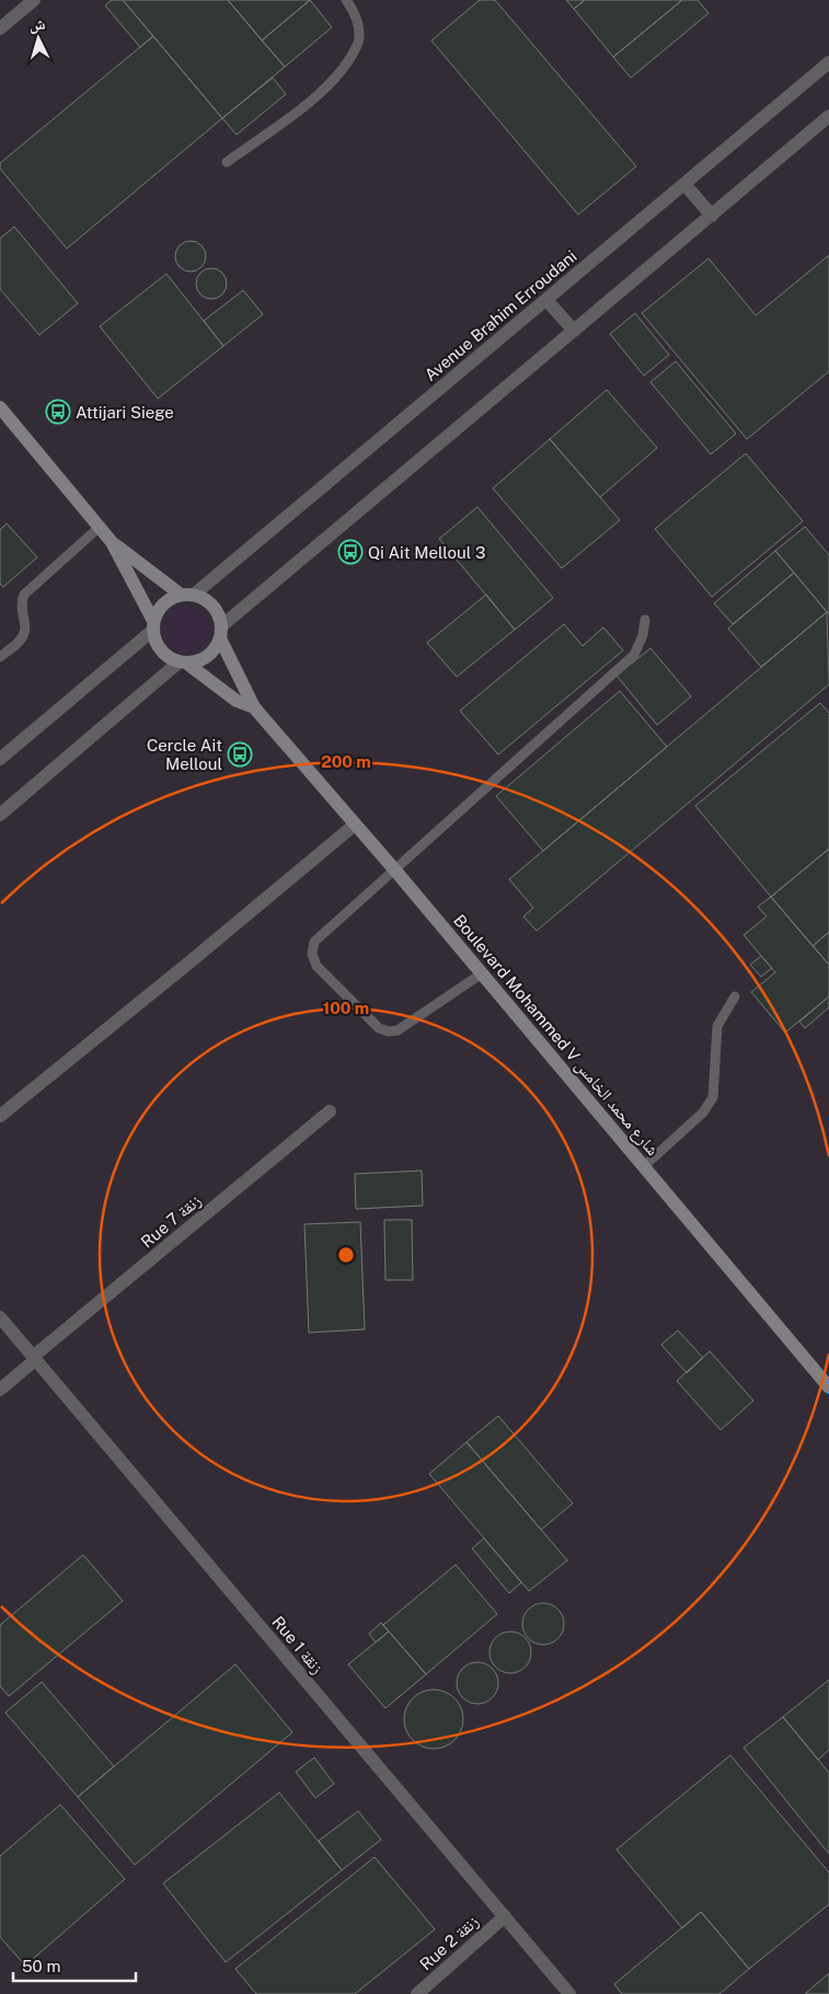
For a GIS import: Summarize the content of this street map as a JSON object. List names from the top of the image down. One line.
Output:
{"streets":{"main road":["Boulevard Mohammed V شارع محمد الخامس"],"street":["Avenue Brahim Erroudani","Rue 7 زنقة","Rue 1 زنقة","Rue 2 زنقة"]},"crossings":[["Avenue Brahim Erroudani","Boulevard Mohammed V شارع محمد الخامس"],["Rue 7 زنقة","Rue 1 زنقة"],["Rue 1 زنقة","Rue 2 زنقة"]],"places":{"bus stop":["Attijari Siege","Qi Ait Melloul 3","Cercle Ait Melloul"]},"scale_bar":"50 m","north":"top","rings":["200 m","100 m"]}
